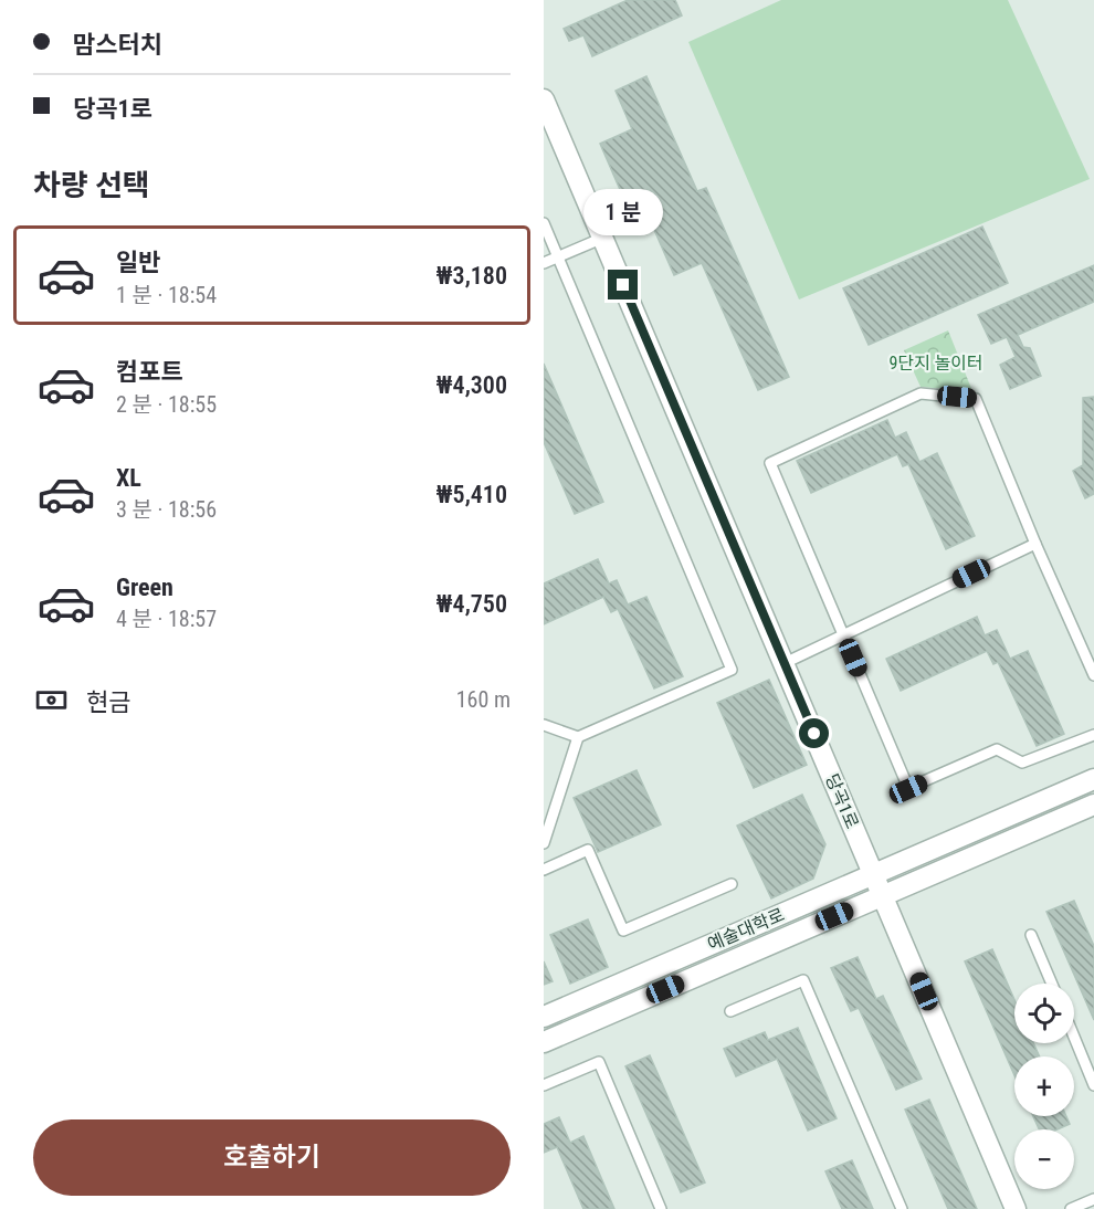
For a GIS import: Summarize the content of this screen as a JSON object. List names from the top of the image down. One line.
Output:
{"streets":{"street":["당곡1로","예술대학로"]},"crossings":[["당곡1로","예술대학로"]],"parks":["9단지 놀이터"],"page":{"banner":["맘스터치","당곡1로"],"heading":"차량 선택","bubble":"1 분","list":[{"name":"일반","note":"1 분 · 18:54","value":"₩3,180"},{"name":"컴포트","note":"2 분 · 18:55","value":"₩4,300"},{"name":"XL","note":"3 분 · 18:56","value":"₩5,410"},{"name":"Green","note":"4 분 · 18:57","value":"₩4,750"}],"pay":["현금","160 m"],"map_buttons":["+","−"],"buttons":"호출하기"}}
